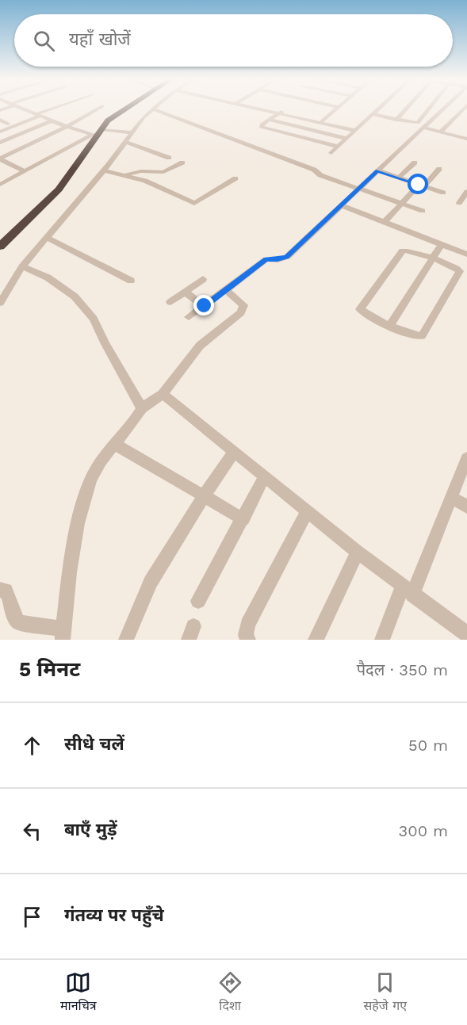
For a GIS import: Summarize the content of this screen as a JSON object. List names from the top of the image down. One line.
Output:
{"page":{"search":"यहाँ खोजें","heading":["5 मिनट","पैदल · 350 m"],"list":[["सीधे चलें","50 m"],["बाएँ मुड़ें","300 m"],"गंतव्य पर पहुँचे"],"nav":["मानचित्र","दिशा","सहेजे गए"]}}
